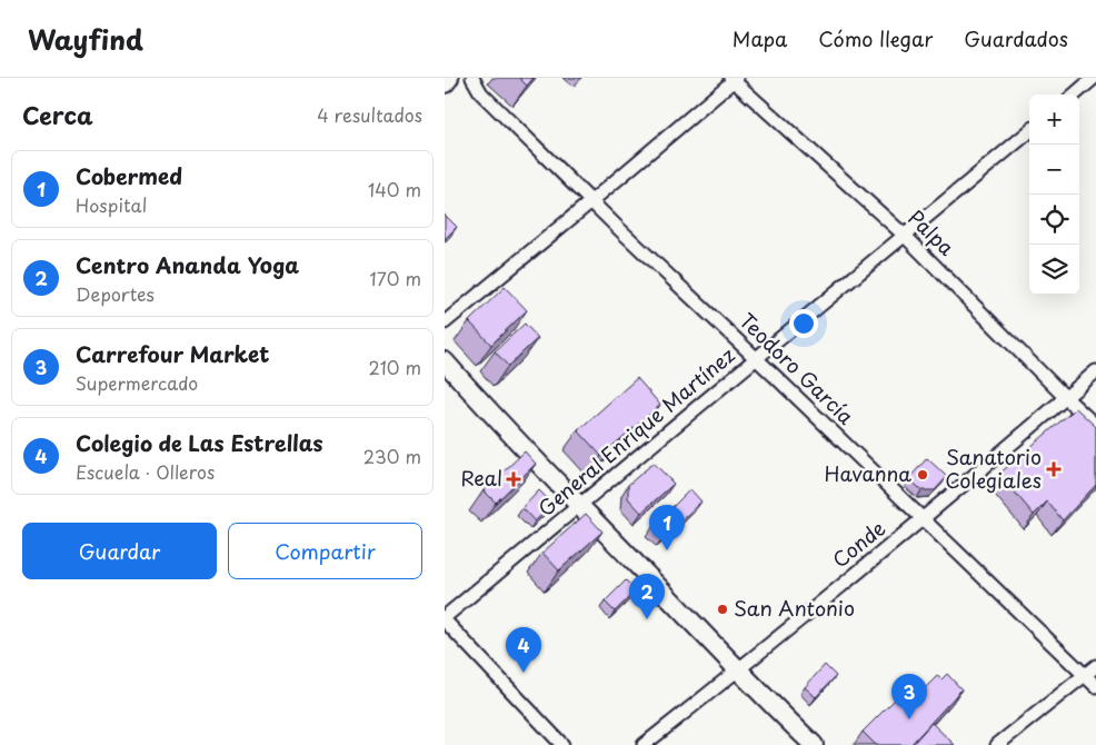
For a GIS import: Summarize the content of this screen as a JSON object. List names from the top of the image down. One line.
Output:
{"streets":{"street":["Palpa","Teodoro García","General Enrique Martínez","Conde"]},"crossings":[["Palpa","General Enrique Martínez"],["Palpa","Conde"],["Teodoro García","General Enrique Martínez"],["Teodoro García","Conde"]],"places":{"health":["Sanatorio Colegiales","Real"],"other":["Havanna","San Antonio"]},"page":{"header":"Wayfind","nav":["Mapa","Cómo llegar","Guardados"],"heading":["Cerca","4 resultados"],"map_buttons":["+","−"],"list":[{"mark":"1","name":"Cobermed","note":"Hospital","value":"140 m"},{"mark":"2","name":"Centro Ananda Yoga","note":"Deportes","value":"170 m"},{"mark":"3","name":"Carrefour Market","note":"Supermercado","value":"210 m"},{"mark":"4","name":"Colegio de Las Estrellas","note":"Escuela · Olleros","value":"230 m"}],"pins":["1","2","4","3"],"buttons":["Guardar","Compartir"]}}
